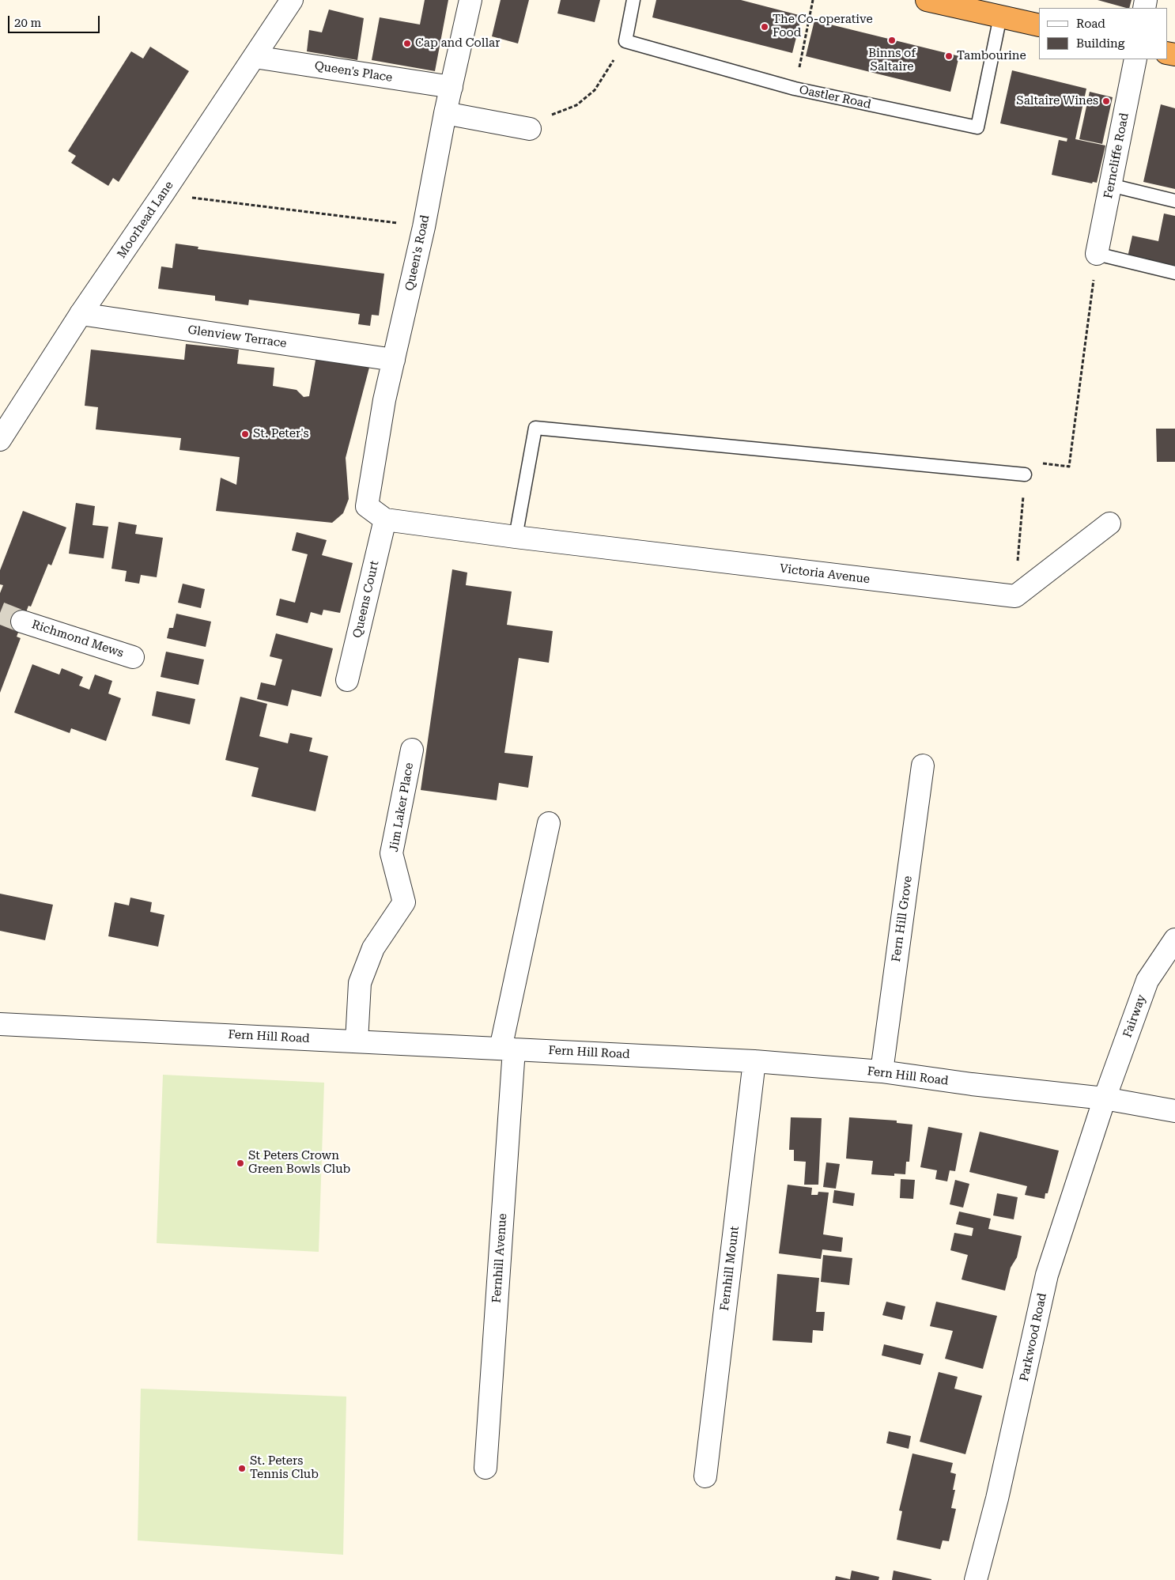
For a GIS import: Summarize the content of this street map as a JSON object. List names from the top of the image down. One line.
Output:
{"streets":{"street":["Queen's Place","Ferncliffe Road","Moorhead Lane","Queen's Road","Glenview Terrace","Victoria Avenue","Queens Court","Richmond Mews","Jim Laker Place","Fern Hill Grove","Fairway","Fern Hill Road","Fernhill Avenue","Fernhill Mount","Parkwood Road"],"lane":["Oastler Road"]},"crossings":[["Queen's Place","Moorhead Lane"],["Queen's Place","Queen's Road"],["Moorhead Lane","Glenview Terrace"],["Queen's Road","Glenview Terrace"],["Queen's Road","Victoria Avenue"],["Queen's Road","Queens Court"],["Victoria Avenue","Queens Court"],["Jim Laker Place","Fern Hill Road"],["Fern Hill Grove","Fern Hill Road"],["Fairway","Fern Hill Road"],["Fairway","Parkwood Road"],["Fern Hill Road","Fernhill Avenue"],["Fern Hill Road","Fernhill Mount"],["Fern Hill Road","Parkwood Road"]],"places":["The Co-operative Food","Binns of Saltaire","Cap and Collar","Tambourine","Saltaire Wines","St. Peter's","St Peters Crown Green Bowls Club","St. Peters Tennis Club"],"legend":["Road","Building"],"scale_bar":"20 m"}
